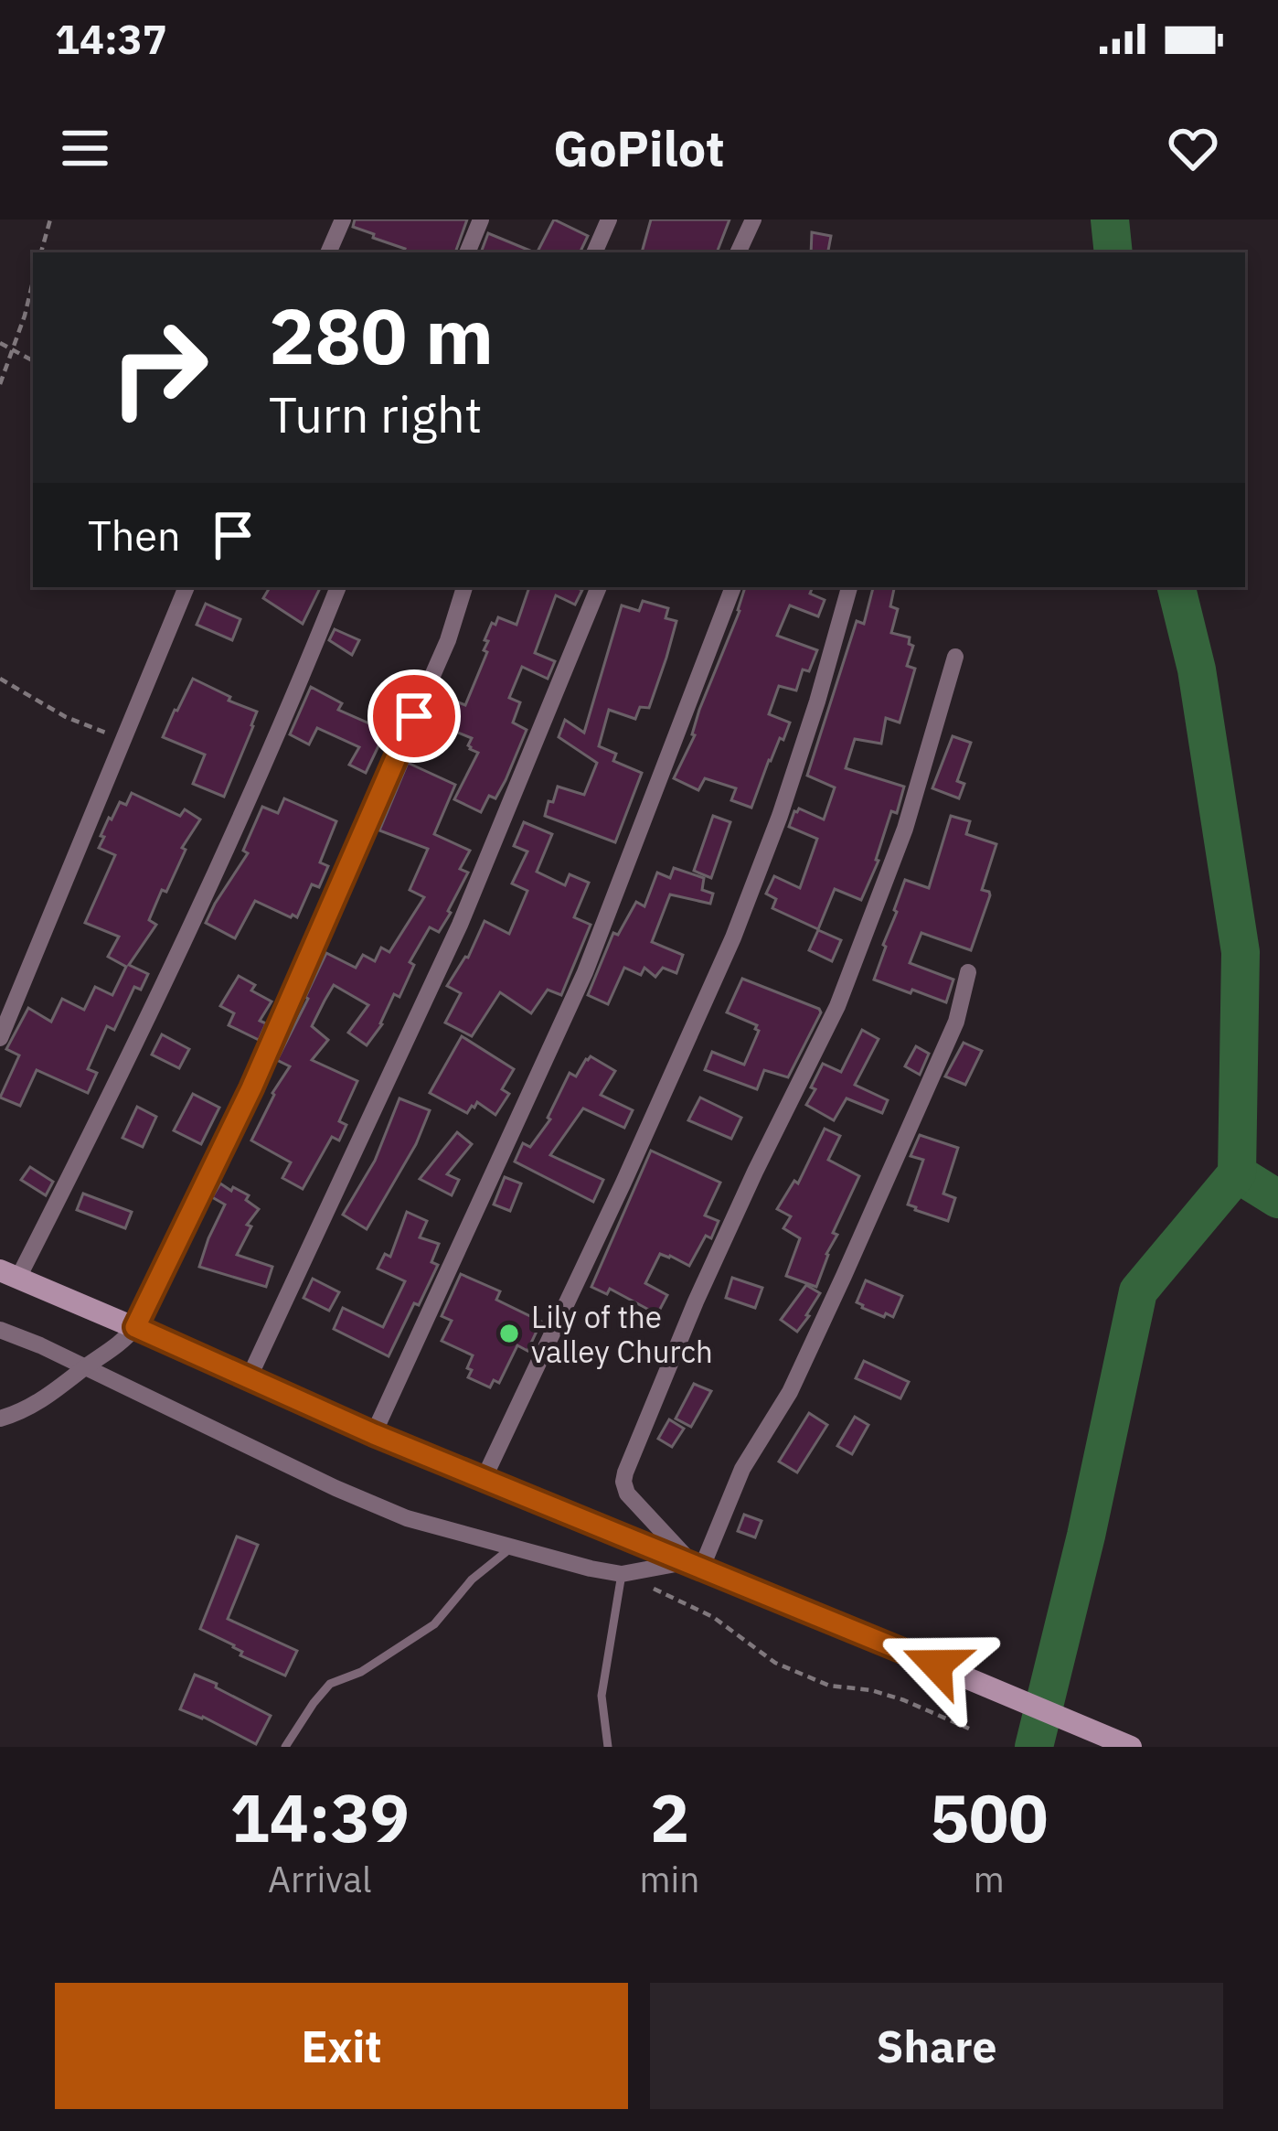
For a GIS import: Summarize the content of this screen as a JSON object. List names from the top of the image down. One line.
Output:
{"places":["Lily of the valley Church"],"page":{"status":"14:37","header":"GoPilot","turn":["280 m","Turn right"],"then":"Then","eta":["14:39","Arrival","2","min","500","m"],"buttons":["Exit","Share"]}}
